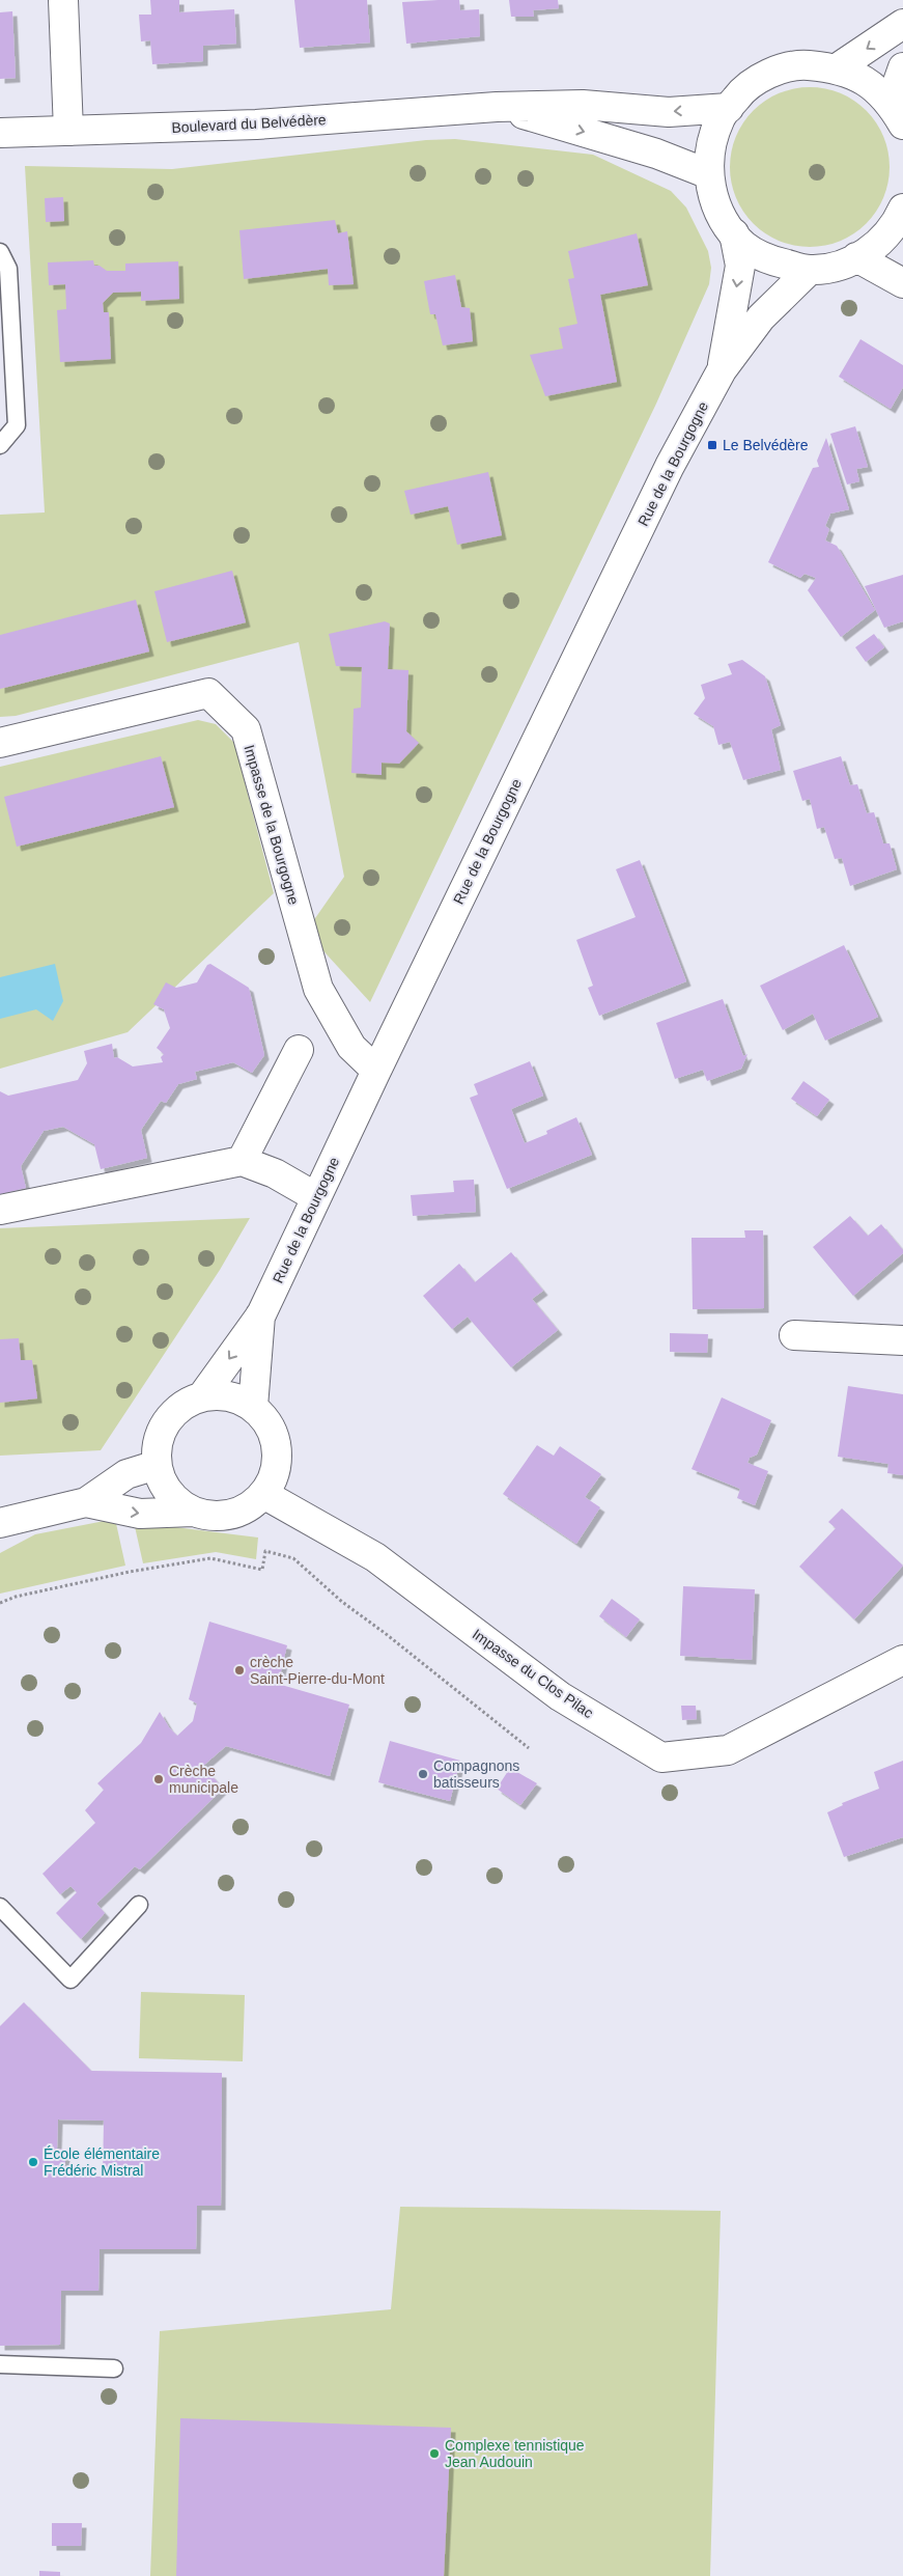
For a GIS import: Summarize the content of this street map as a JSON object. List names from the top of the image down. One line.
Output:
{"streets":{"street":["Boulevard du Belvédère","Rue de la Bourgogne","Impasse de la Bourgogne","Impasse du Clos Pilac"]},"crossings":[["Rue de la Bourgogne","Impasse de la Bourgogne"],["Rue de la Bourgogne","Impasse du Clos Pilac"]],"places":{"transit":["Le Belvédère"],"other":["crèche Saint-Pierre-du-Mont","Compagnons batisseurs","Crèche municipale","École élémentaire Frédéric Mistral","Complexe tennistique Jean Audouin"]}}
